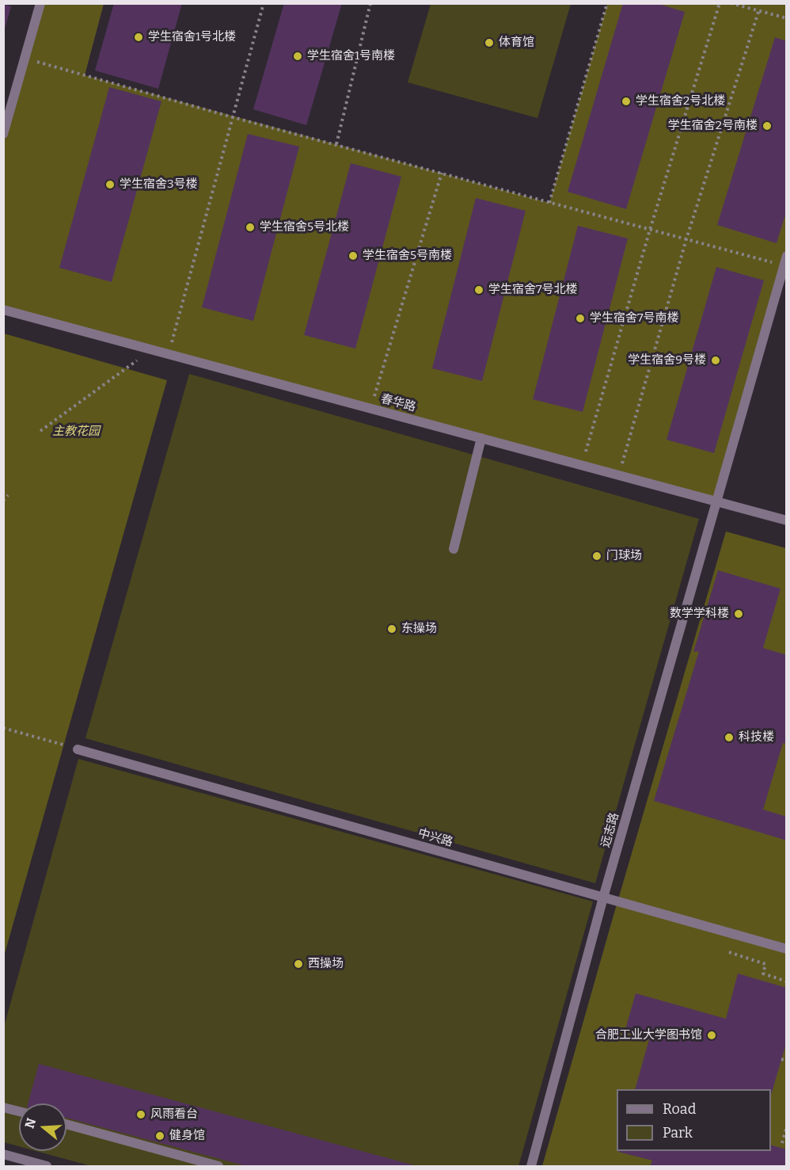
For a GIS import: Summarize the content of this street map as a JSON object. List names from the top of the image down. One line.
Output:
{"streets":{"street":["春华路","远志路","中兴路"]},"crossings":[["春华路","远志路"],["远志路","中兴路"]],"parks":["主教花园"],"places":["学生宿舍1号北楼","体育馆","学生宿舍1号南楼","学生宿舍2号北楼","学生宿舍2号南楼","学生宿舍3号楼","学生宿舍5号北楼","学生宿舍5号南楼","学生宿舍7号北楼","学生宿舍7号南楼","学生宿舍9号楼","门球场","数学学科楼","东操场","科技楼","西操场","合肥工业大学图书馆","风雨看台","健身馆"],"legend":["Road","Park"],"north":"left"}
